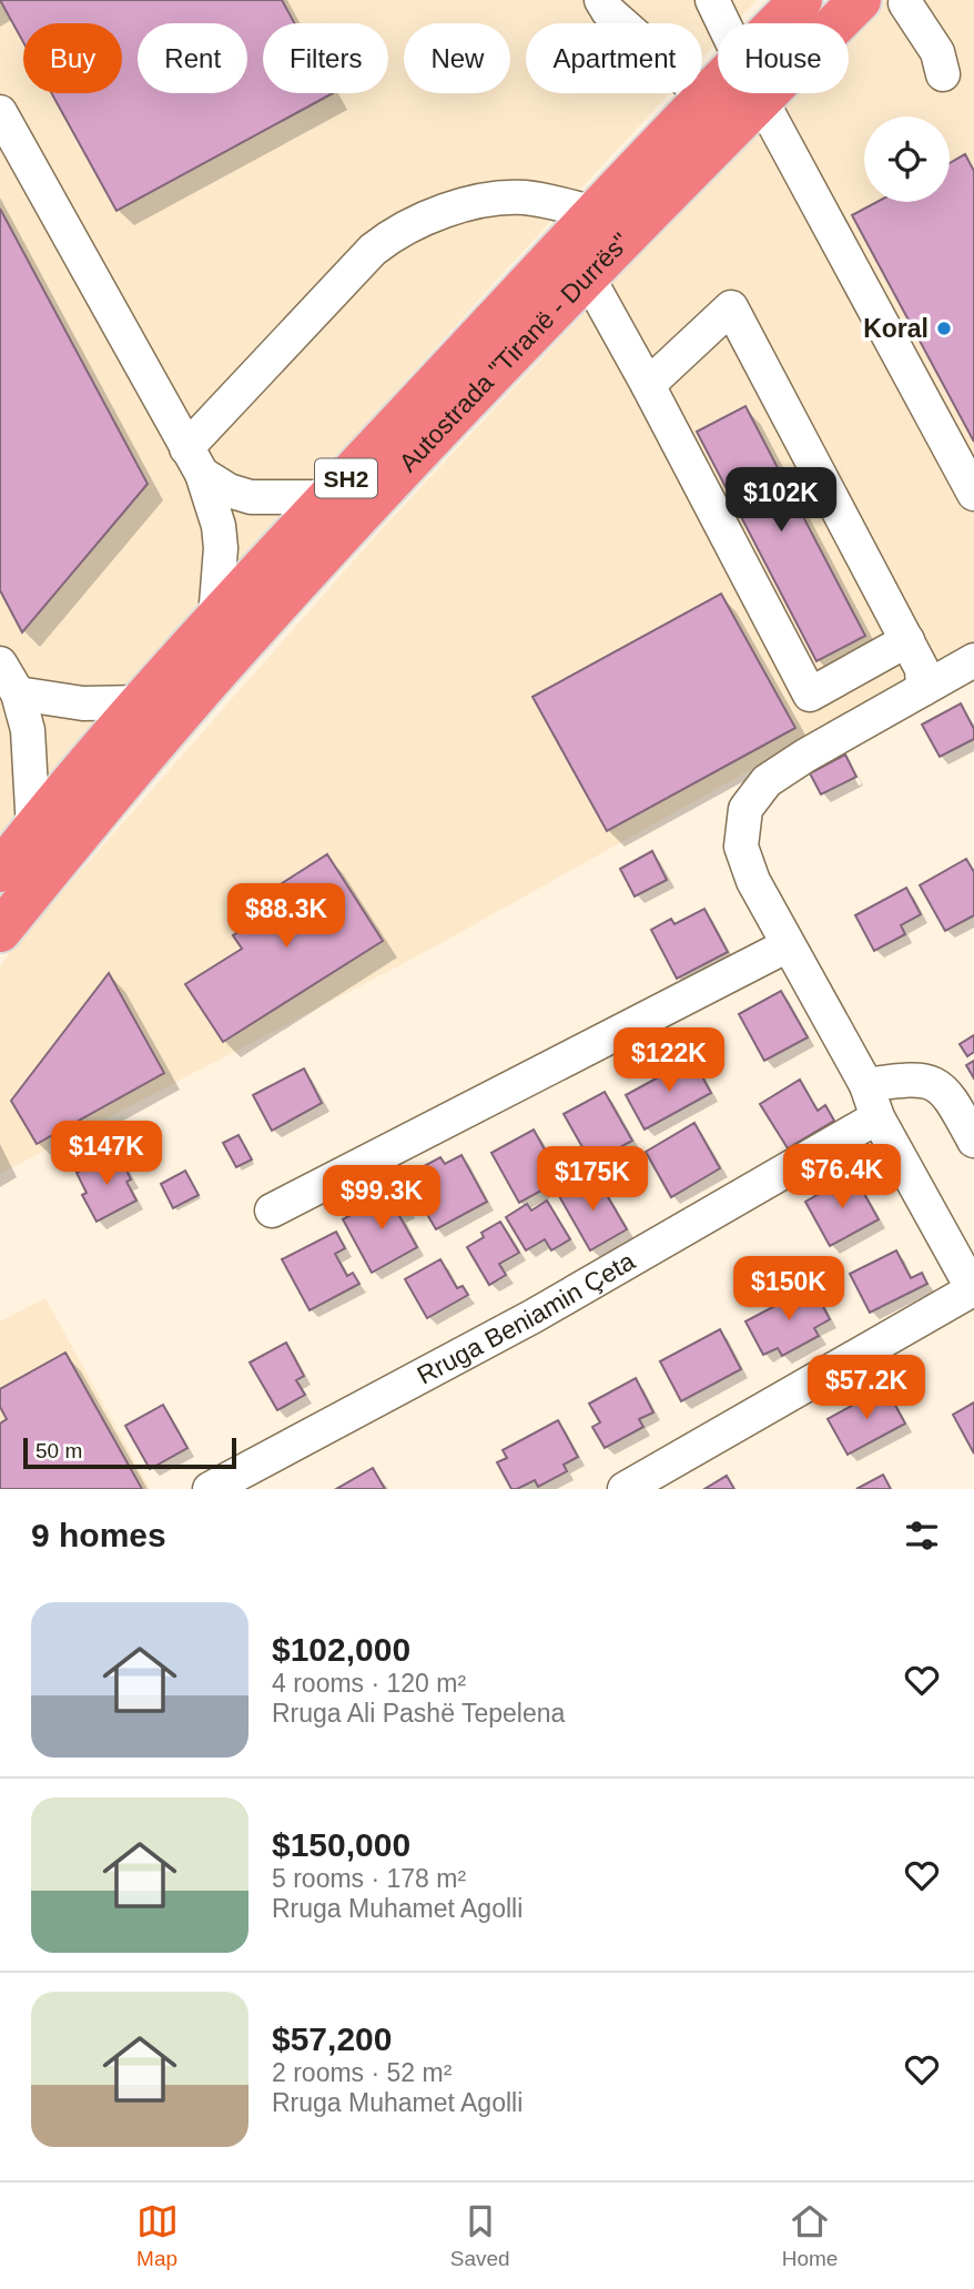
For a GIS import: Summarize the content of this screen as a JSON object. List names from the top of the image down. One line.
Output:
{"streets":{"highway":["Autostrada \"Tiranë - Durrës\"","SH2"],"street":["Rruga Beniamin Çeta"]},"places":["Koral"],"scale_bar":"50 m","page":{"chip":["Buy","Rent","Filters","New","Apartment","House"],"price":["$102K","$88.3K","$122K","$147K","$76.4K","$175K","$99.3K","$150K","$57.2K"],"scale":"50 m","heading":"9 homes","list":[{"name":"$102,000","note":"4 rooms · 120 m² · Rruga Ali Pashë Tepelena"},{"name":"$150,000","note":"5 rooms · 178 m² · Rruga Muhamet Agolli"},{"name":"$57,200","note":"2 rooms · 52 m² · Rruga Muhamet Agolli"}],"tabs":["Map","Saved","Home"]}}
